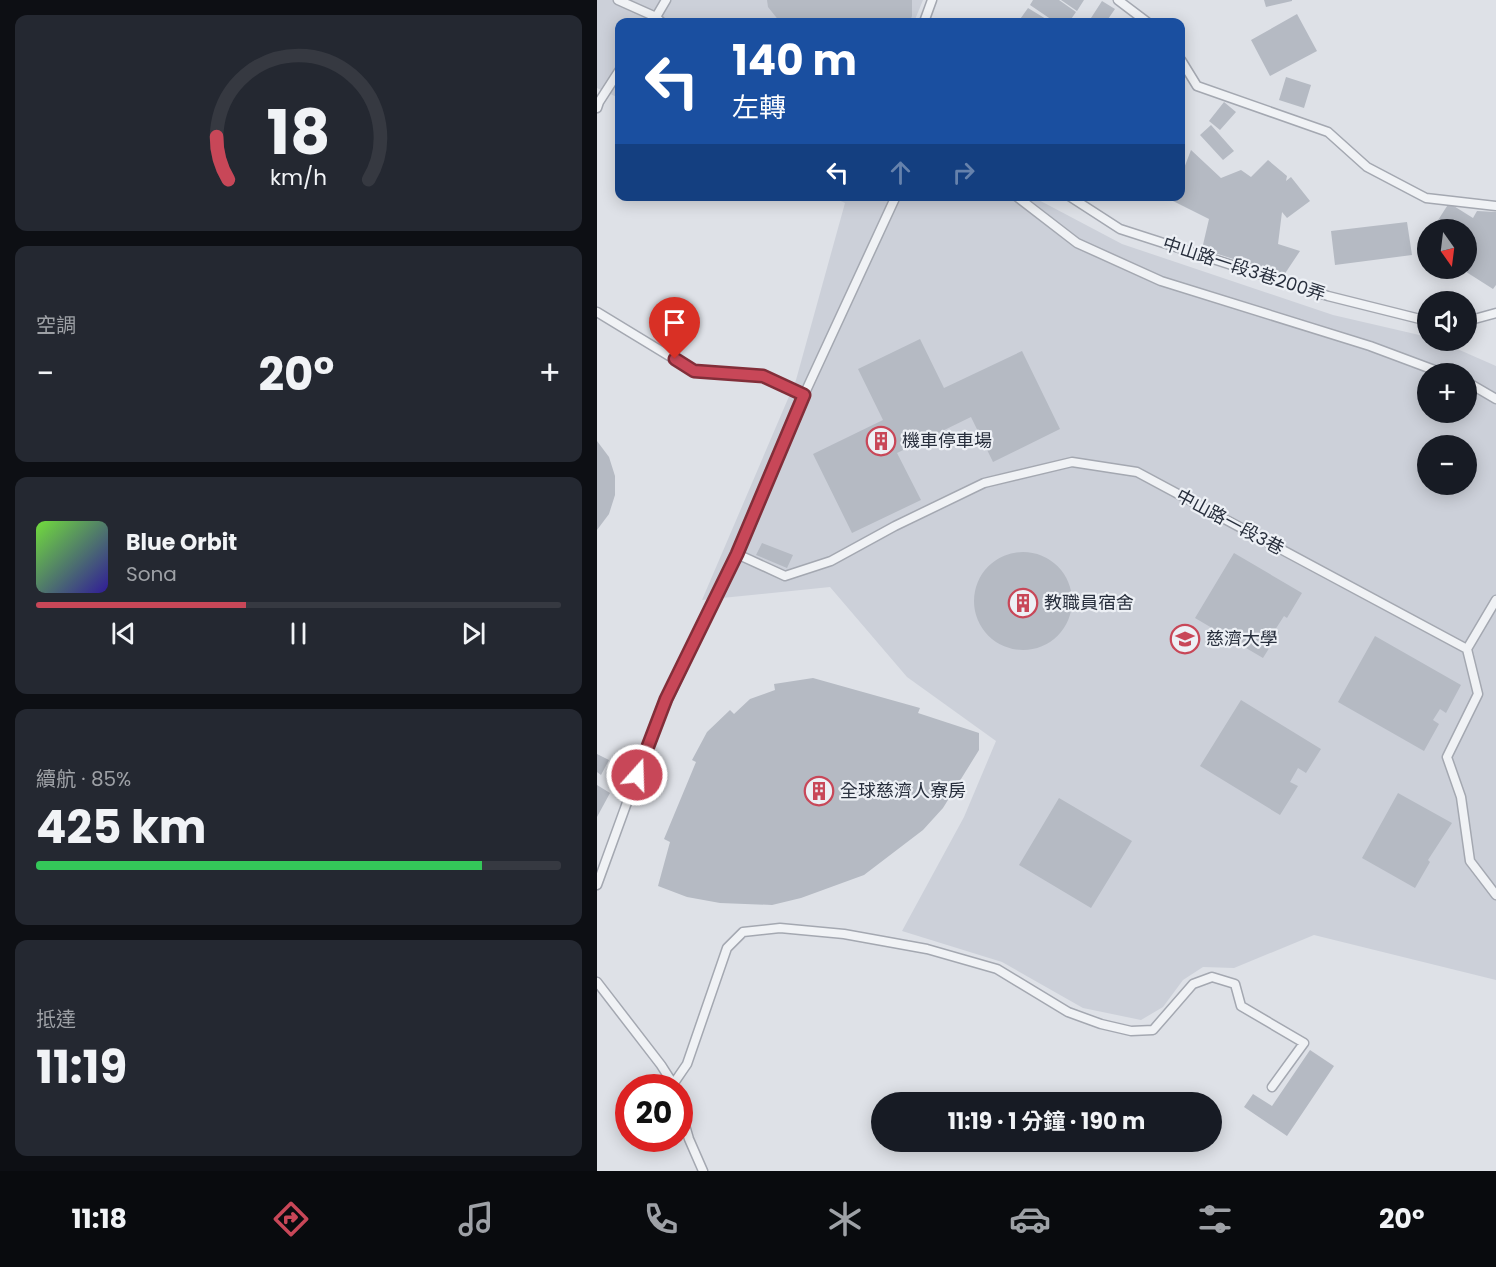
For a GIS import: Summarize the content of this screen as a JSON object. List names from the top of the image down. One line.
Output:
{"streets":{"lane":["中山路一段3巷200弄","中山路一段3巷"]},"places":{"building":["機車停車場","教職員宿舍","全球慈濟人寮房"],"school or university":["慈濟大學"]},"north":"bottom","page":{"turn":["140 m","左轉"],"map_buttons":["+","−"],"tile":["空調",["續航 · 85%","425 km"],["抵達","11:19"]],"heat":["−","20°","+"],"song":["Blue Orbit","Sona"],"limit":"20","trip":"11:19 · 1 分鐘 · 190 m","tabs":["11:18","20°"],"gauge":["18","km/h"]}}
